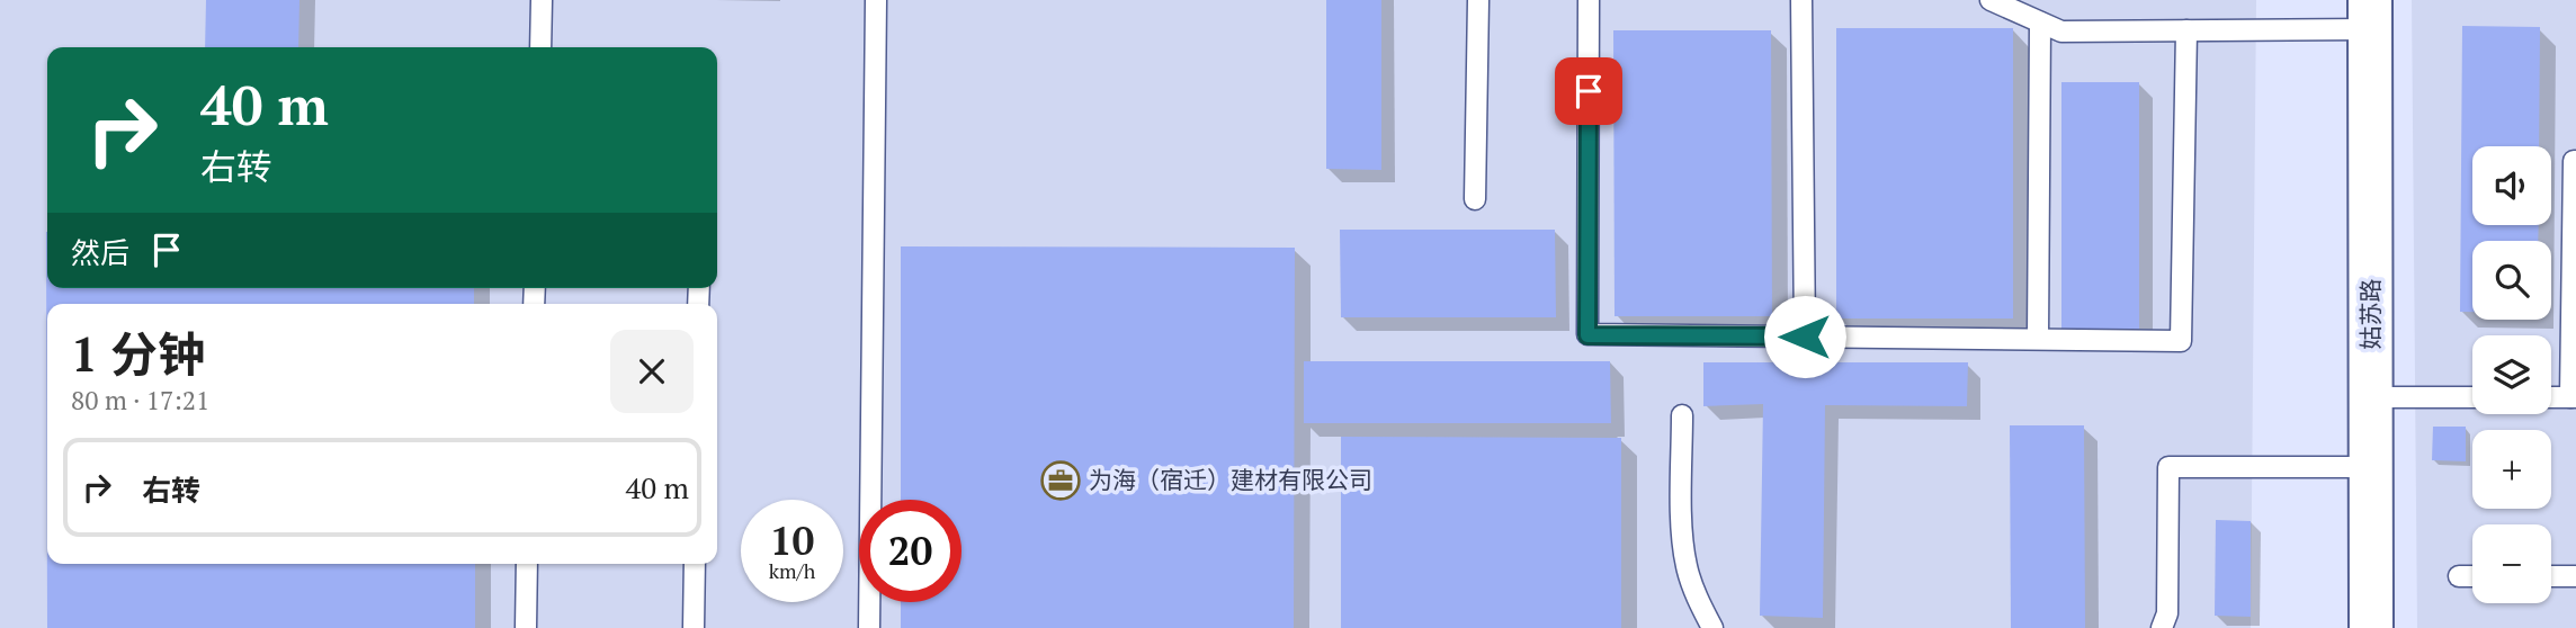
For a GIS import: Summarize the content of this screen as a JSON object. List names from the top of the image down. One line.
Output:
{"streets":{"street":["姑苏路"]},"places":{"office":["为海（宿迁）建材有限公司"]},"page":{"turn":["40 m","右转"],"map_buttons":["+","−"],"then":"然后","heading":["1 分钟","80 m · 17:21"],"list":[{"name":"右转","value":"40 m"}],"speed":"10 km/h","limit":"20"}}
